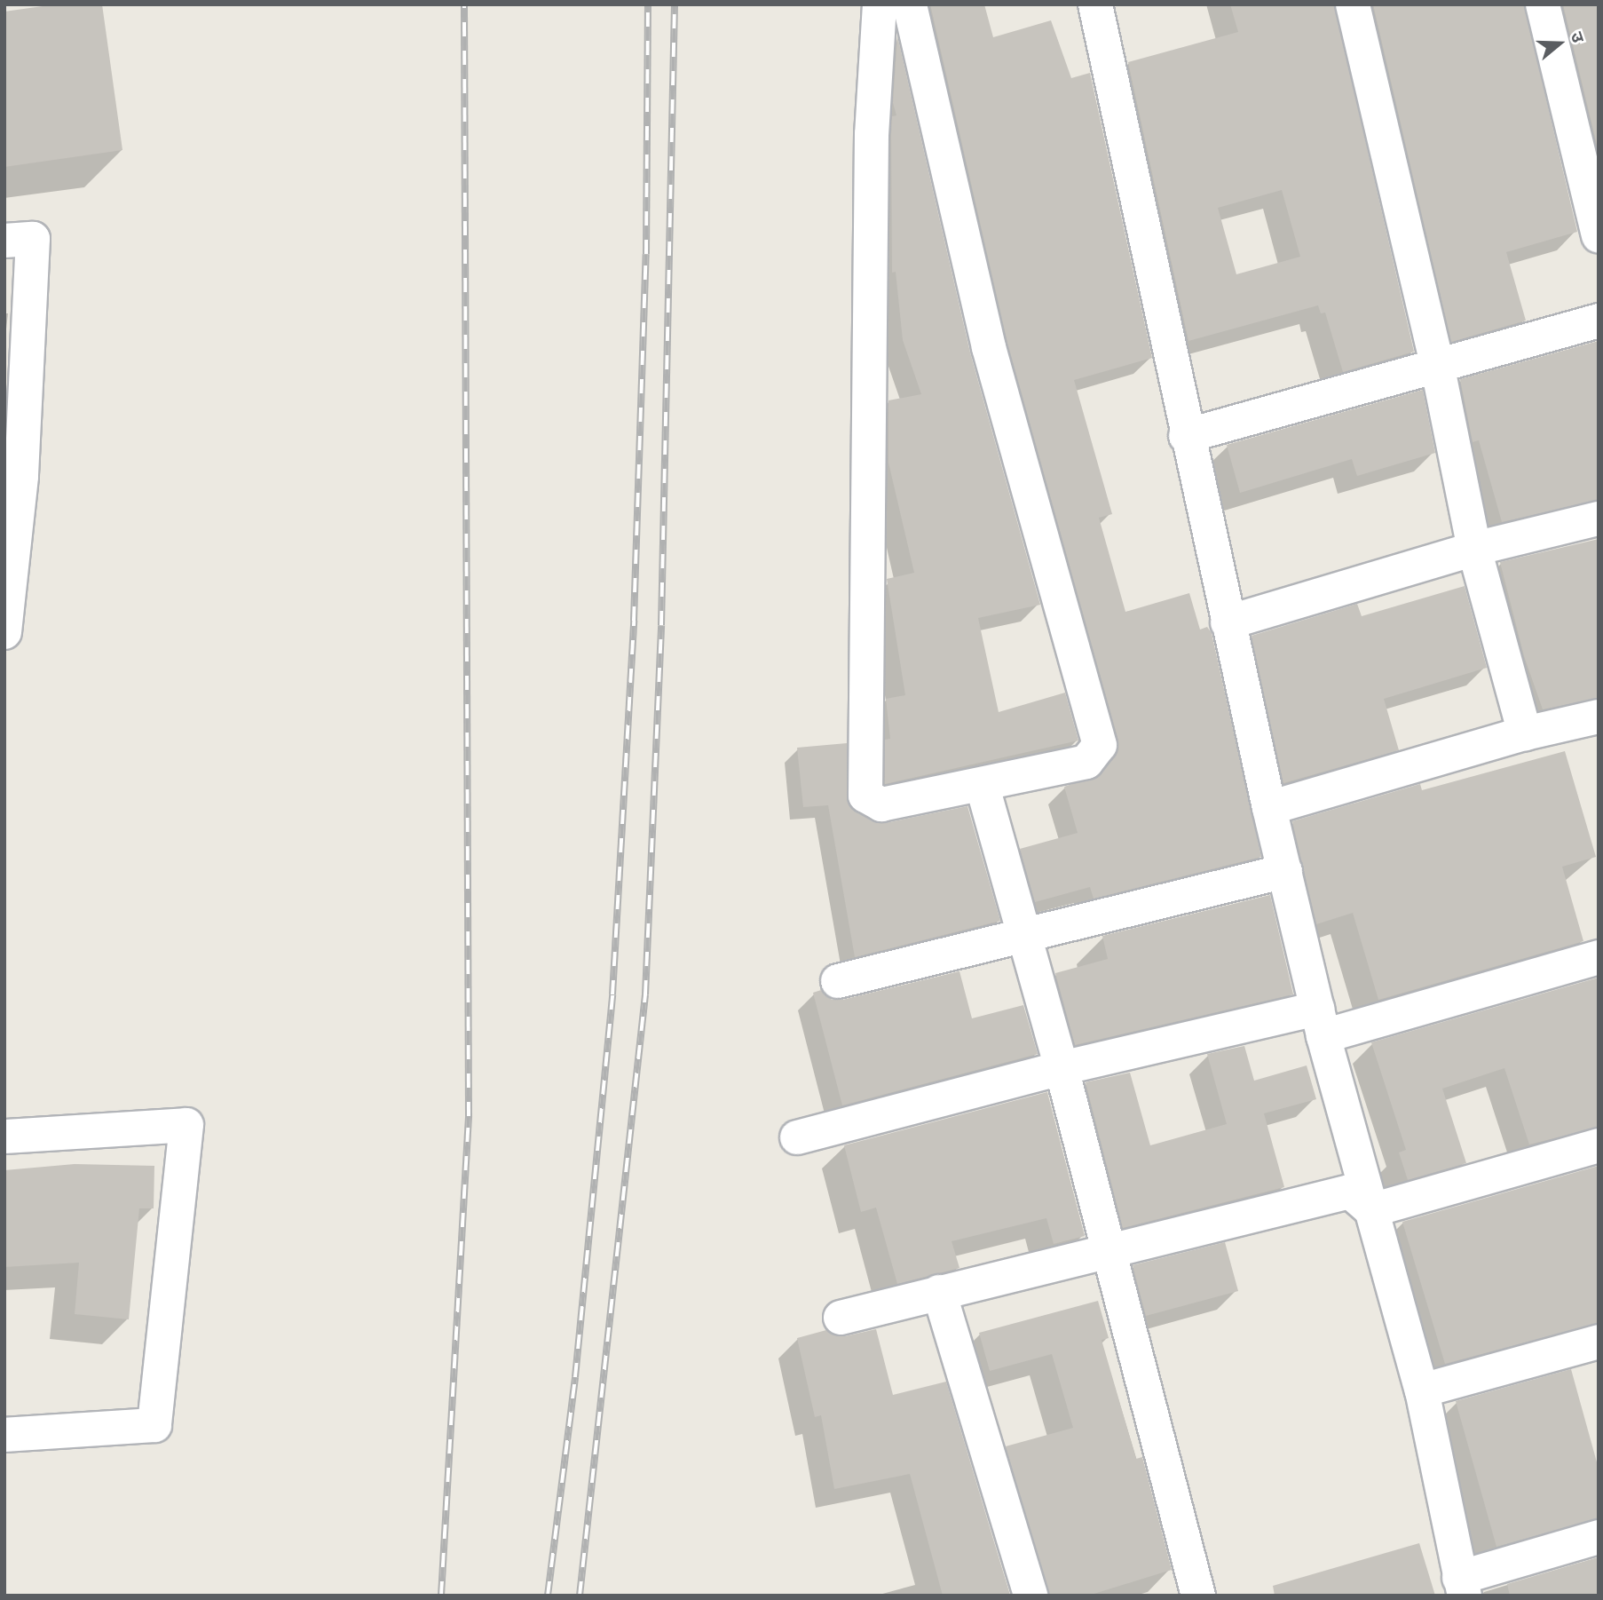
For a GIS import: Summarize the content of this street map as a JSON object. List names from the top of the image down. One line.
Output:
{"north":"right"}
